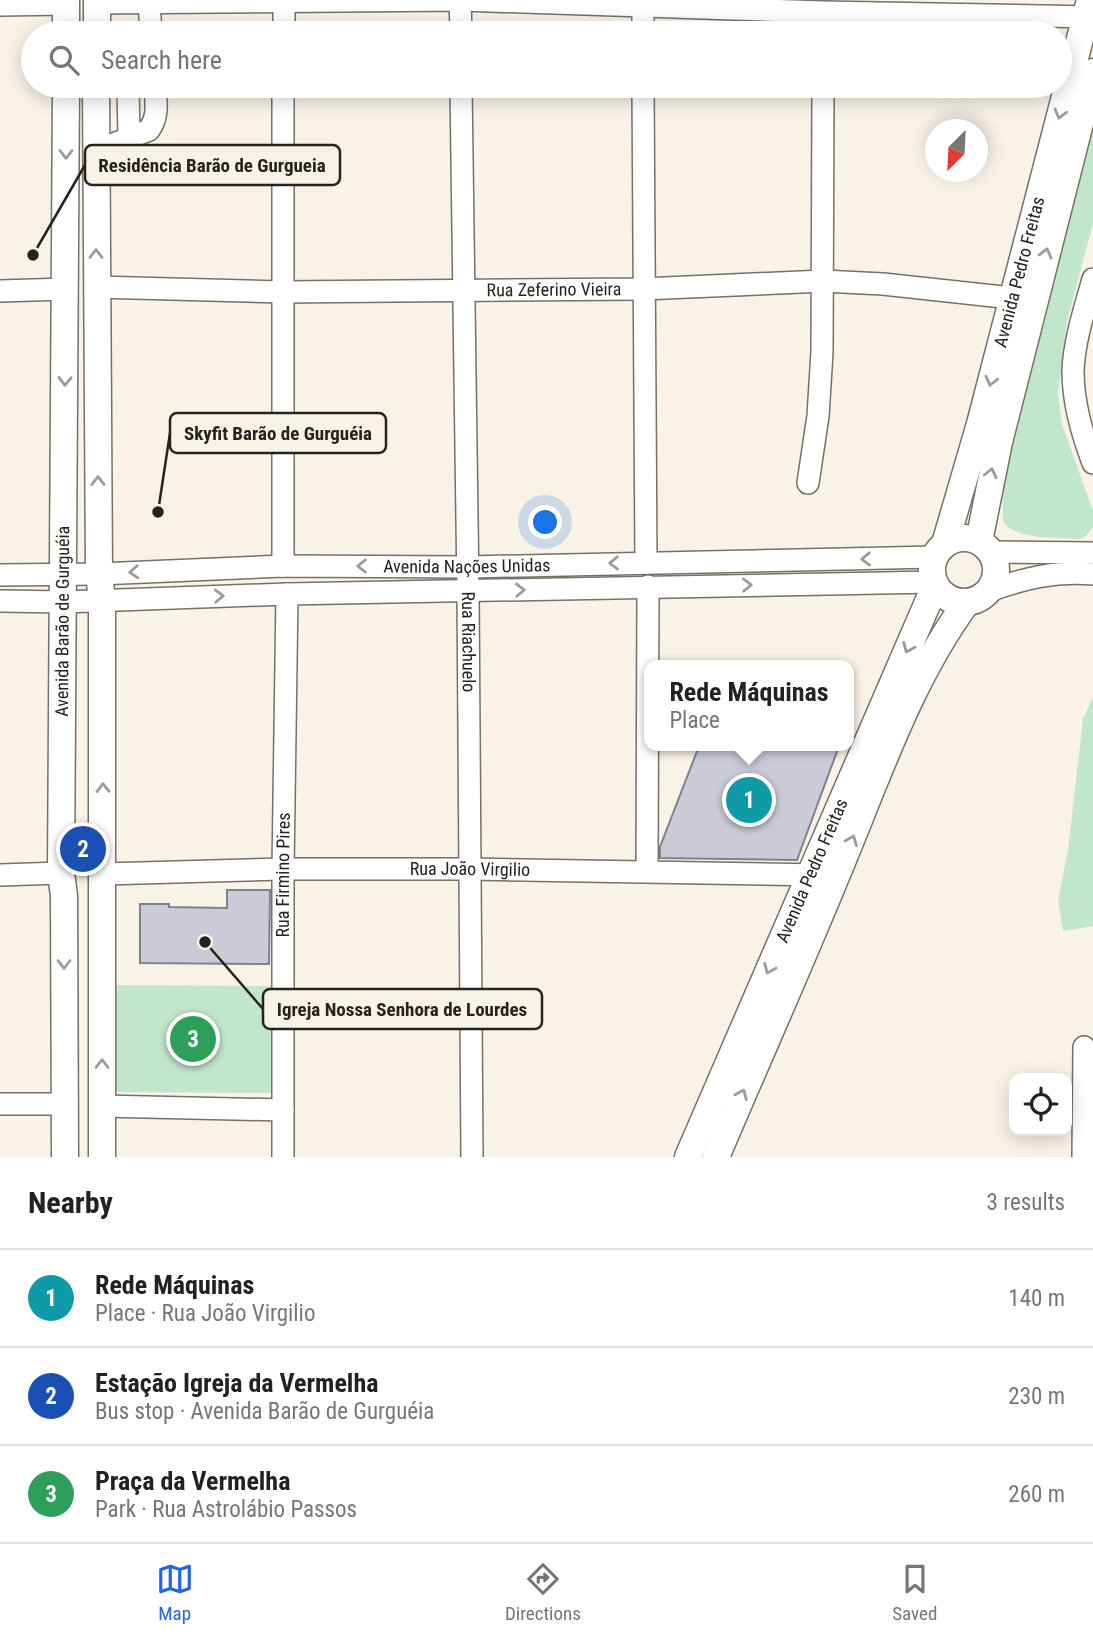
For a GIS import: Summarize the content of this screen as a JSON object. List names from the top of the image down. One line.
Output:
{"streets":{"main road":["Avenida Pedro Freitas","Avenida Barão de Gurguéia"],"street":["Rua Zeferino Vieira","Avenida Nações Unidas","Rua Riachuelo","Rua João Virgilio","Rua Firmino Pires"]},"crossings":[["Avenida Pedro Freitas","Rua Zeferino Vieira"],["Avenida Pedro Freitas","Avenida Nações Unidas"],["Avenida Pedro Freitas","Rua João Virgilio"],["Rua Zeferino Vieira","Avenida Barão de Gurguéia"],["Rua Zeferino Vieira","Rua Riachuelo"],["Avenida Nações Unidas","Avenida Barão de Gurguéia"],["Avenida Nações Unidas","Rua Riachuelo"],["Avenida Nações Unidas","Rua Firmino Pires"],["Avenida Barão de Gurguéia","Rua João Virgilio"],["Rua Riachuelo","Rua João Virgilio"],["Rua João Virgilio","Rua Firmino Pires"]],"places":["Residência Barão de Gurgueia","Skyfit Barão de Gurguéia","Igreja Nossa Senhora de Lourdes"],"north":"bottom left","page":{"search":"Search here","popup":["Rede Máquinas","Place"],"pins":["1","2","3"],"heading":["Nearby","3 results"],"list":[{"mark":"1","name":"Rede Máquinas","note":"Place · Rua João Virgilio","value":"140 m"},{"mark":"2","name":"Estação Igreja da Vermelha","note":"Bus stop · Avenida Barão de Gurguéia","value":"230 m"},{"mark":"3","name":"Praça da Vermelha","note":"Park · Rua Astrolábio Passos","value":"260 m"}],"nav":["Map","Directions","Saved"]}}
